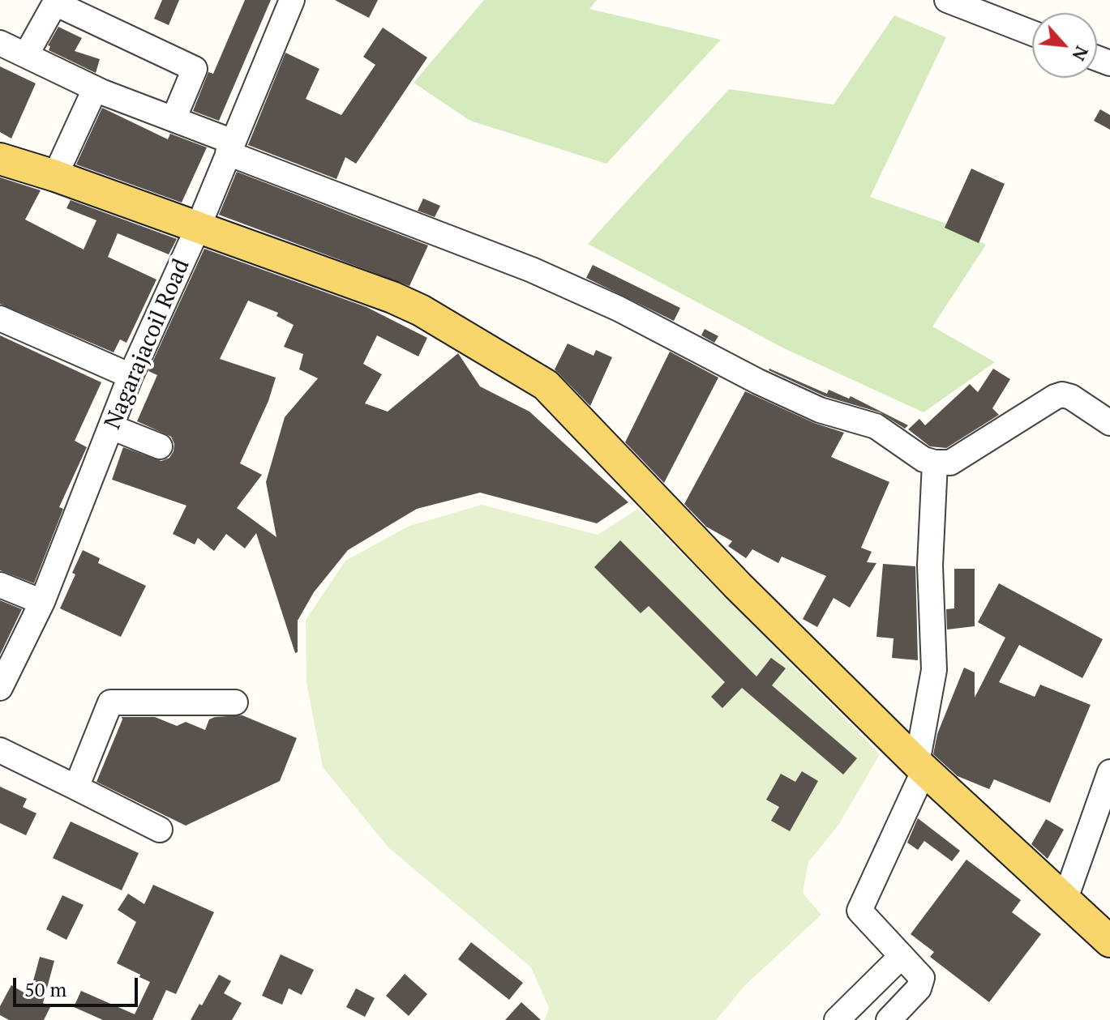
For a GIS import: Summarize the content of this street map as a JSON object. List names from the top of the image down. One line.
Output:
{"streets":{"street":["Nagarajacoil Road"]},"scale_bar":"50 m","north":"bottom right"}
